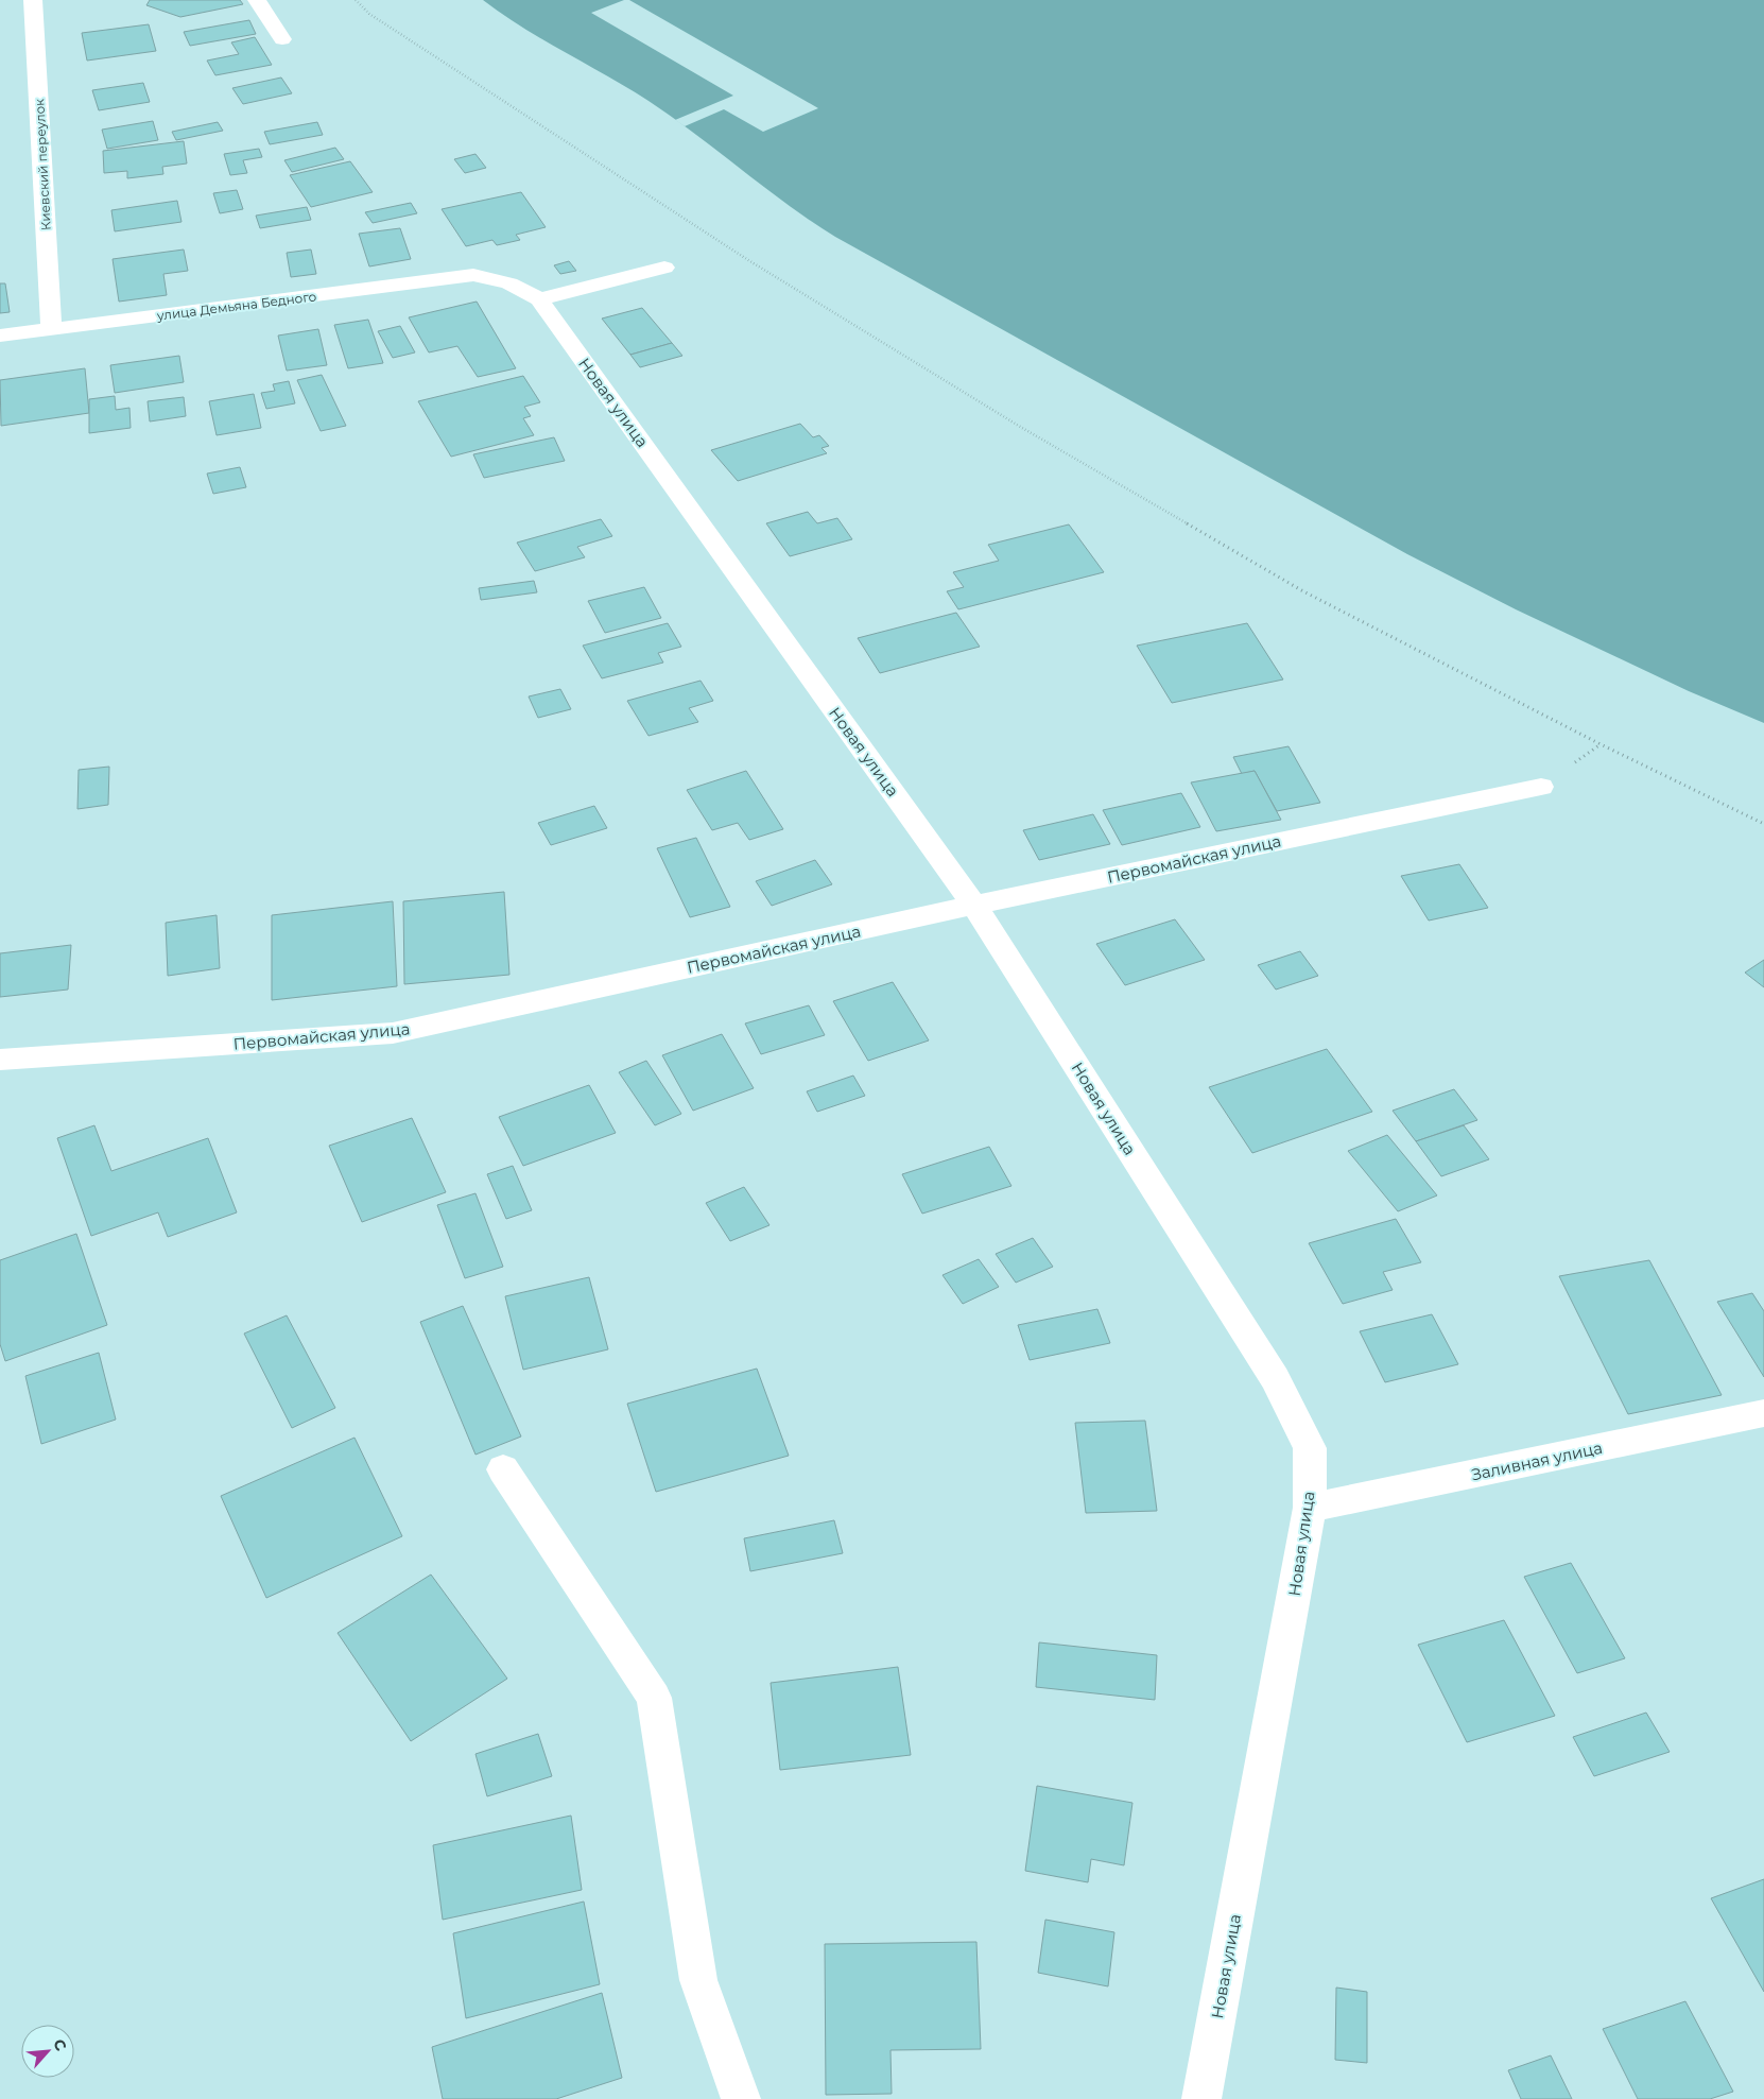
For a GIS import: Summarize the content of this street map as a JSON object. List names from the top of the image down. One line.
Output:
{"streets":{"street":["Киевский переулок","улица Демьяна Бедного","Новая улица","Первомайская улица","Заливная улица"]},"crossings":[["Киевский переулок","улица Демьяна Бедного"],["улица Демьяна Бедного","Новая улица"],["Новая улица","Первомайская улица"],["Новая улица","Заливная улица"]],"north":"top right"}
